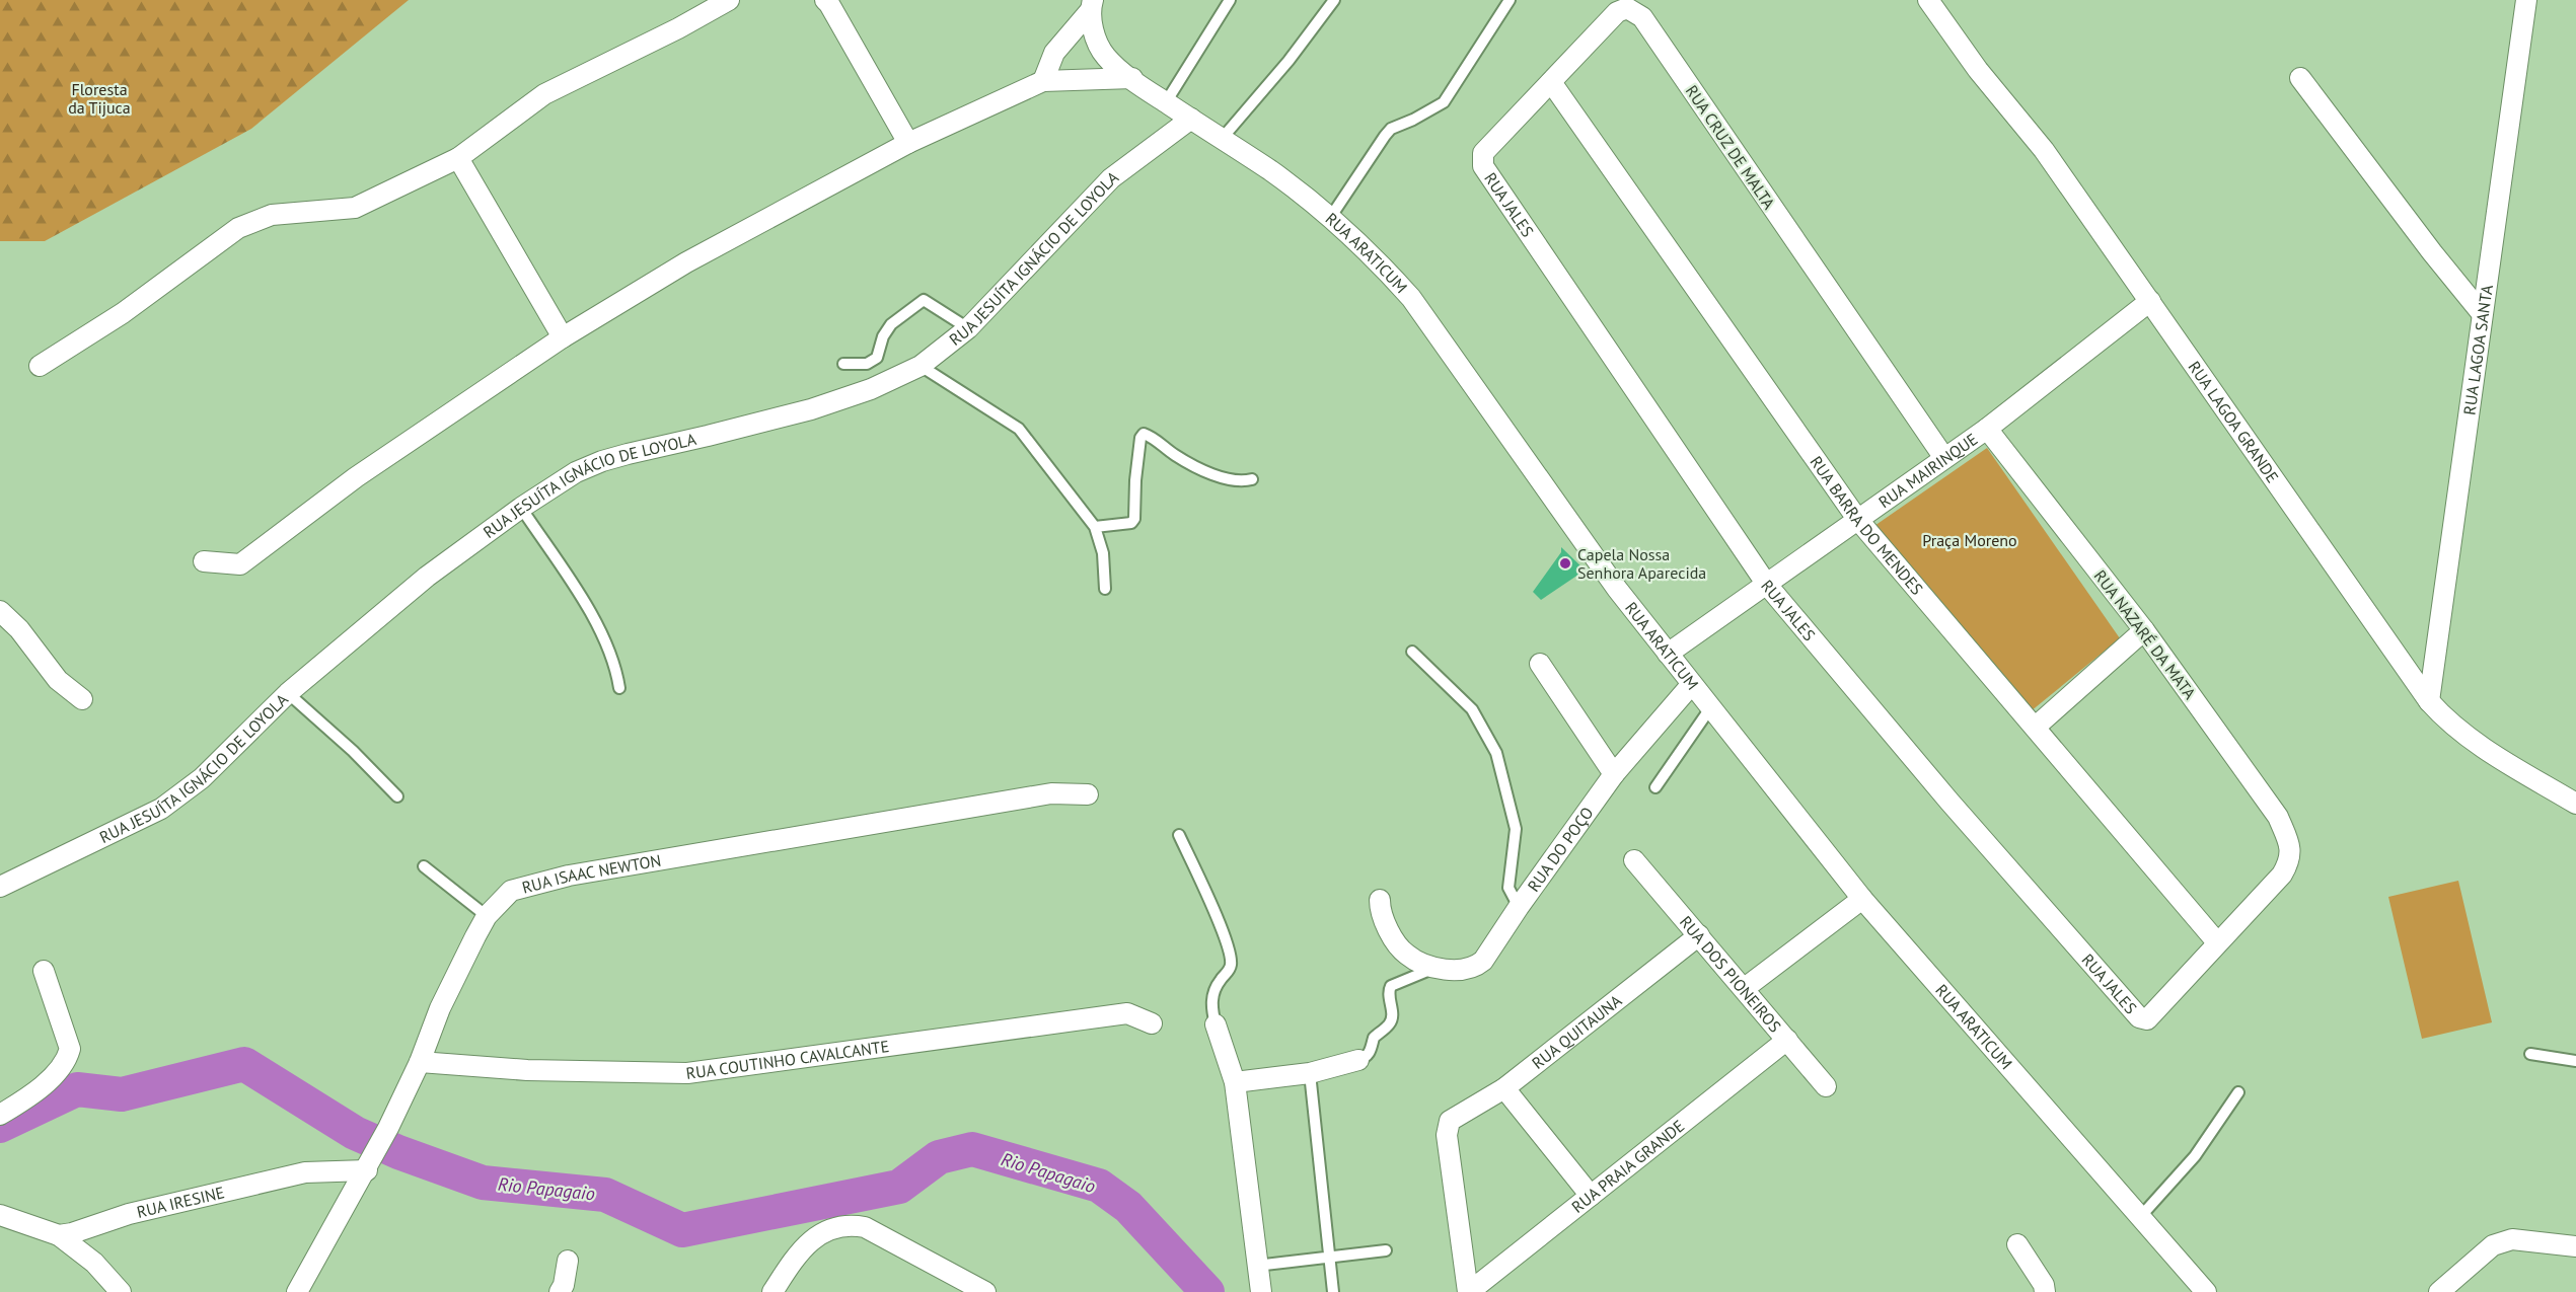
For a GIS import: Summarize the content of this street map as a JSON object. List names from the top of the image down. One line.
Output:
{"streets":{"street":["RUA CRUZ DE MALTA","RUA JALES","RUA ARATICUM","RUA JESUÍTA IGNÁCIO DE LOYOLA","RUA LAGOA SANTA","RUA LAGOA GRANDE","RUA MAIRINQUE","RUA BARRA DO MENDES","RUA NAZARÉ DA MATA","RUA DO POÇO","RUA ISAAC NEWTON","RUA DOS PIONEIROS","RUA QUITAUNA","RUA COUTINHO CAVALCANTE","RUA PRAIA GRANDE","RUA IRESINE"]},"crossings":[["RUA CRUZ DE MALTA","RUA JALES"],["RUA CRUZ DE MALTA","RUA MAIRINQUE"],["RUA CRUZ DE MALTA","RUA BARRA DO MENDES"],["RUA JALES","RUA MAIRINQUE"],["RUA JALES","RUA BARRA DO MENDES"],["RUA JALES","RUA NAZARÉ DA MATA"],["RUA ARATICUM","RUA JESUÍTA IGNÁCIO DE LOYOLA"],["RUA ARATICUM","RUA MAIRINQUE"],["RUA ARATICUM","RUA DO POÇO"],["RUA LAGOA SANTA","RUA LAGOA GRANDE"],["RUA LAGOA GRANDE","RUA MAIRINQUE"],["RUA MAIRINQUE","RUA BARRA DO MENDES"],["RUA MAIRINQUE","RUA NAZARÉ DA MATA"],["RUA BARRA DO MENDES","RUA NAZARÉ DA MATA"],["RUA ISAAC NEWTON","RUA COUTINHO CAVALCANTE"],["RUA ISAAC NEWTON","RUA IRESINE"],["RUA DOS PIONEIROS","RUA QUITAUNA"],["RUA DOS PIONEIROS","RUA PRAIA GRANDE"],["RUA QUITAUNA","RUA PRAIA GRANDE"]],"water":["Rio Papagaio"],"parks":["Floresta da Tijuca","Praça Moreno"],"places":["Capela Nossa Senhora Aparecida"]}
